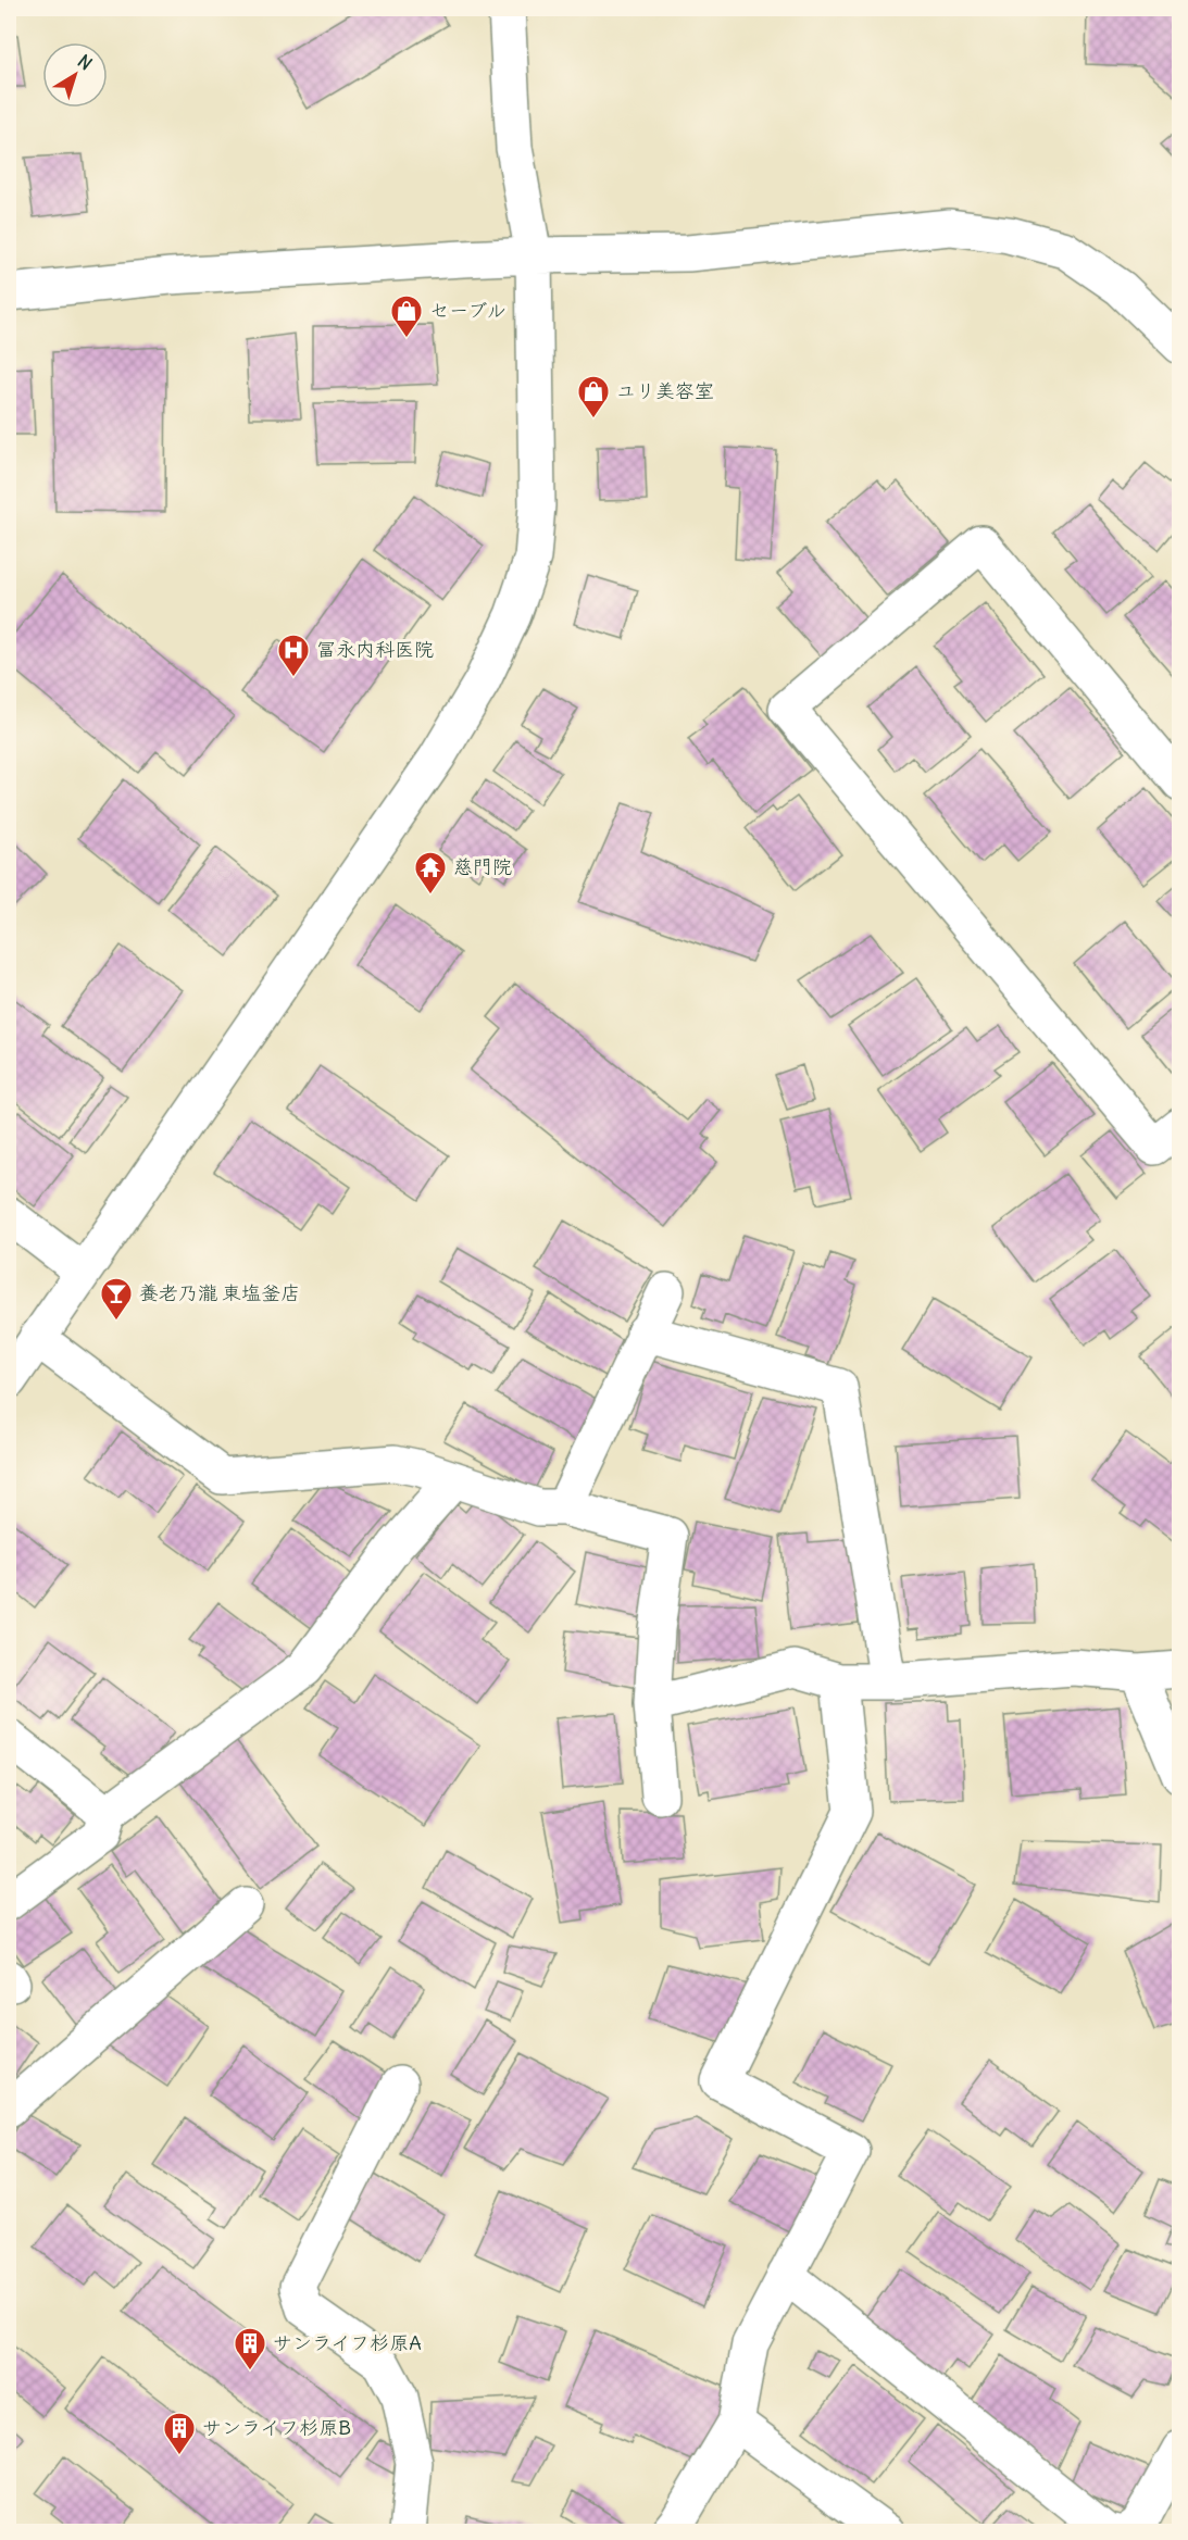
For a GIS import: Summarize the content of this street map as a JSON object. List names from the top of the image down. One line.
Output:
{"places":{"shop":["セーブル","ユリ美容室"],"hospital":["冨永内科医院"],"temple":["慈門院"],"bar":["養老乃瀧 東塩釜店"],"building":["サンライフ杉原A","サンライフ杉原B"]},"north":"top right"}
